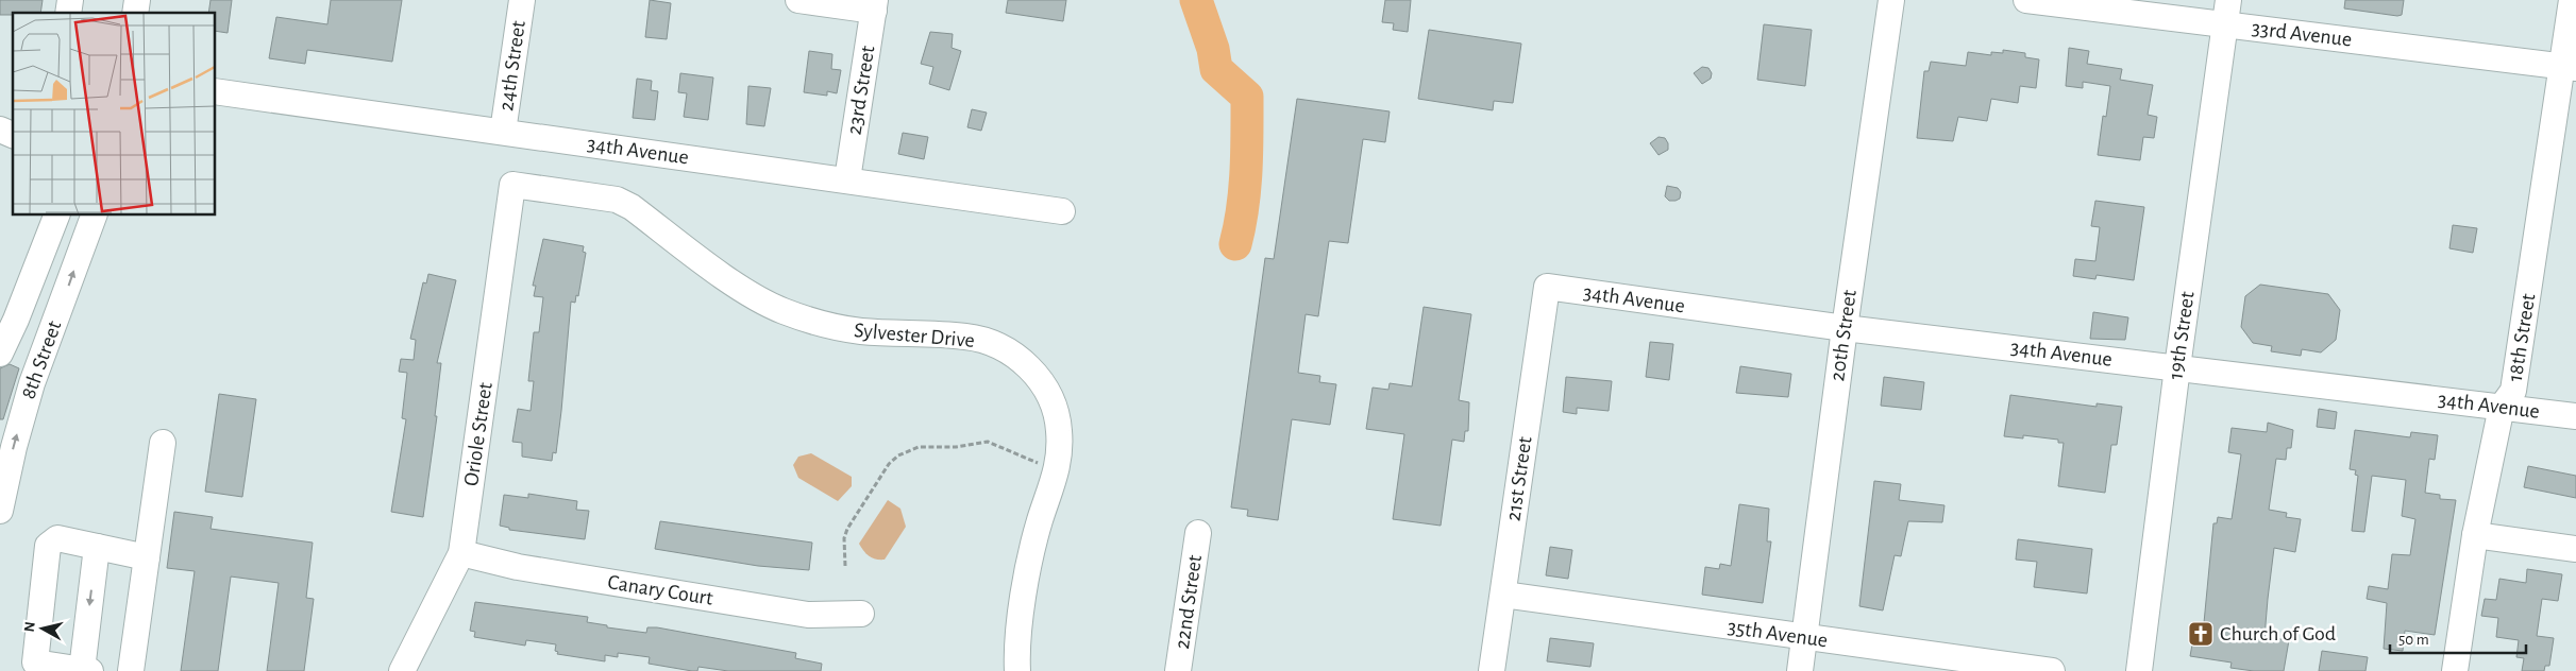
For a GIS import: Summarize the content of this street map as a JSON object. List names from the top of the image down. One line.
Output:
{"streets":{"street":["33rd Avenue","24th Street","23rd Street","34th Avenue","Sylvester Drive","20th Street","19th Street","18th Street","8th Street","Oriole Street","21st Street","Canary Court","22nd Street","35th Avenue"]},"crossings":[["33rd Avenue","19th Street"],["33rd Avenue","18th Street"],["24th Street","34th Avenue"],["23rd Street","34th Avenue"],["34th Avenue","20th Street"],["34th Avenue","19th Street"],["34th Avenue","18th Street"],["34th Avenue","21st Street"],["Sylvester Drive","Oriole Street"],["20th Street","35th Avenue"],["Oriole Street","Canary Court"],["21st Street","35th Avenue"]],"places":{"church":["Church of God"]},"scale_bar":"50 m","north":"left"}
